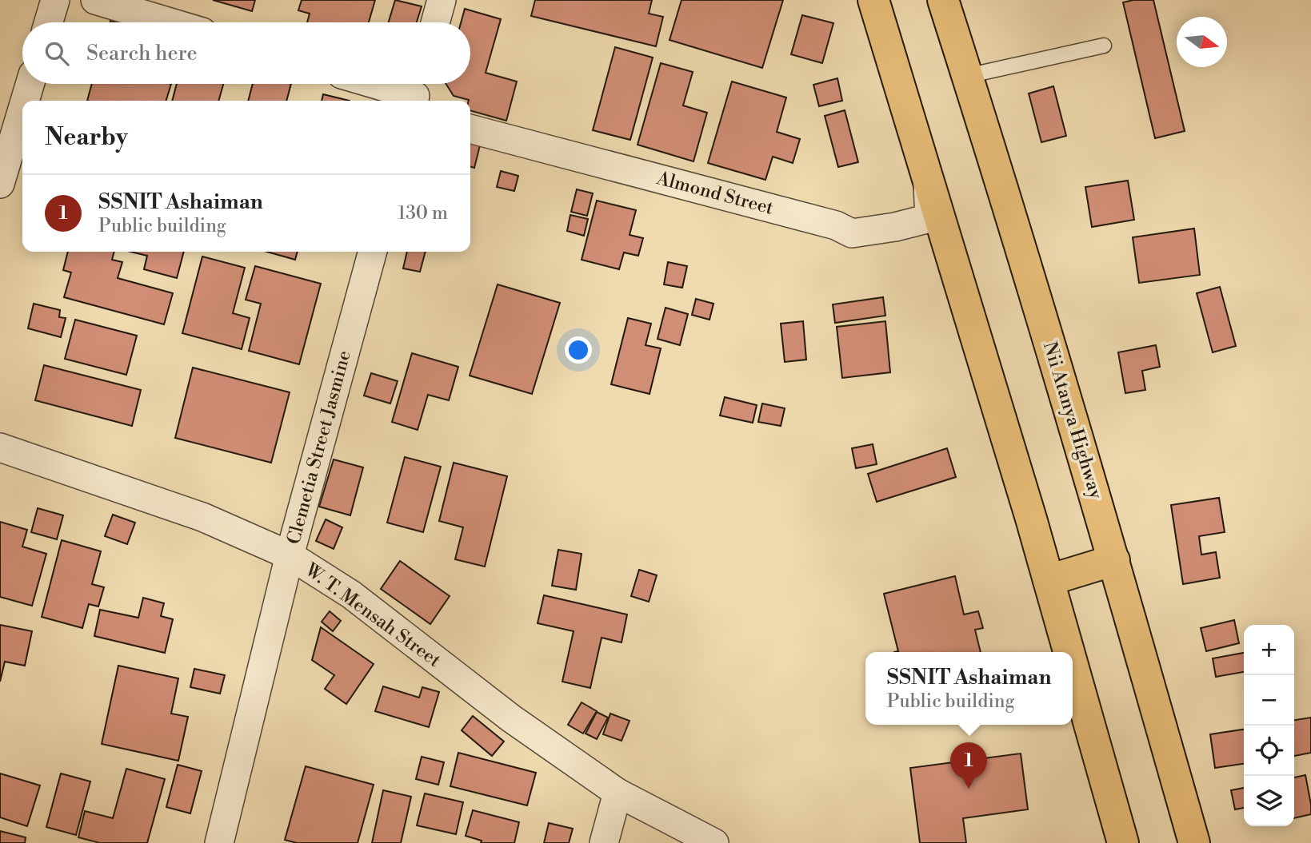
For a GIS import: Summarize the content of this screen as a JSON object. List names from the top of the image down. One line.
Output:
{"streets":{"main road":["Nii Atanya Highway"],"street":["Almond Street","Clemetia Street Jasmine","W. T. Mensah Street"]},"crossings":[["Clemetia Street Jasmine","W. T. Mensah Street"]],"north":"right","page":{"search":"Search here","heading":"Nearby","list":[{"mark":"1","name":"SSNIT Ashaiman","note":"Public building","value":"130 m"}],"map_buttons":["+","−"],"popup":["SSNIT Ashaiman","Public building"],"pins":"1"}}
